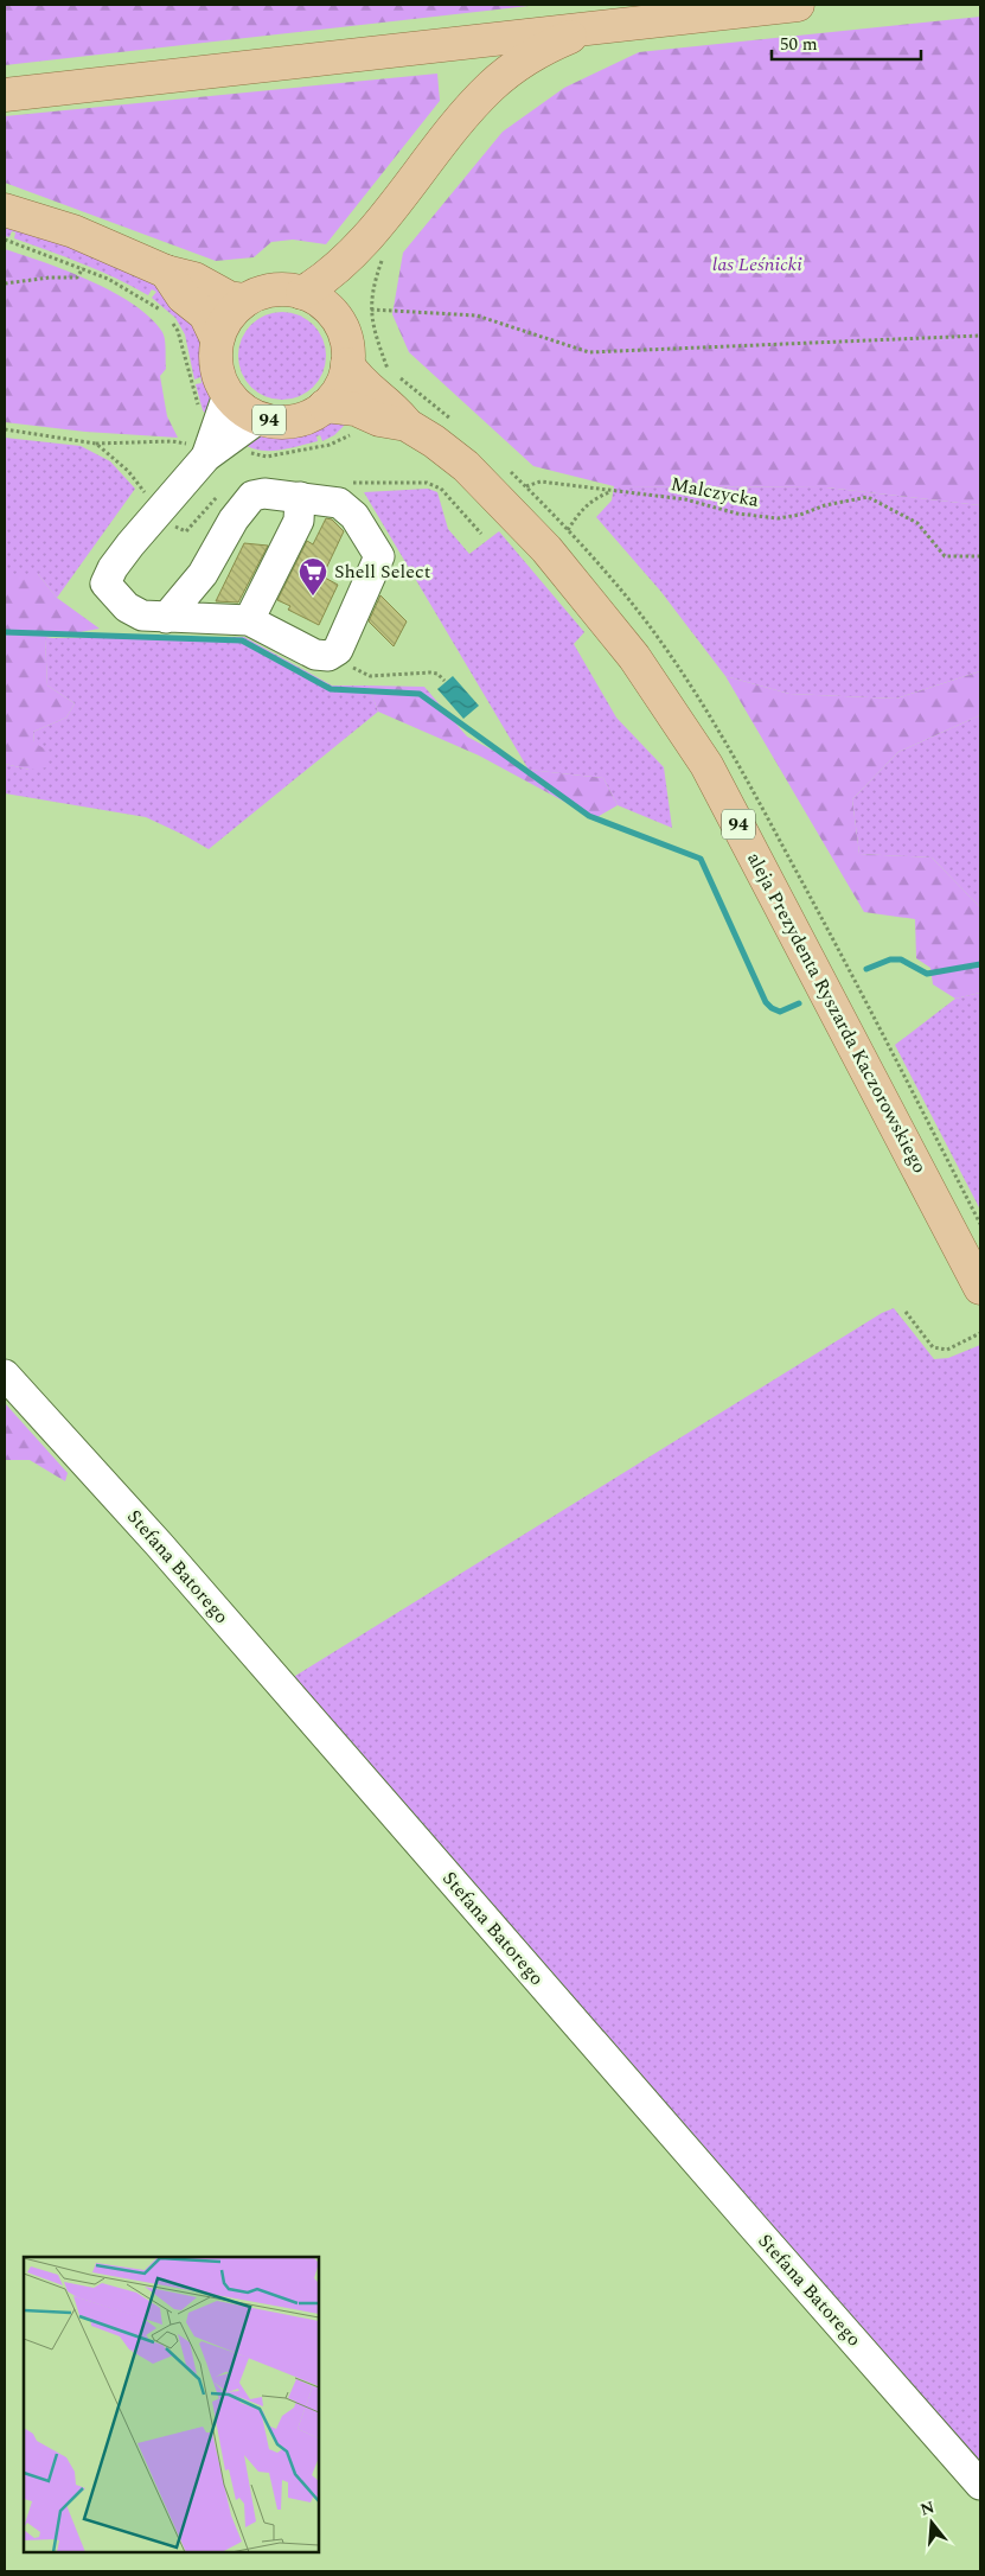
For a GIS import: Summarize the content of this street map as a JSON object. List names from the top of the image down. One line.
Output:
{"streets":{"main road":["94","aleja Prezydenta Ryszarda Kaczorowskiego"],"lane":["Stefana Batorego"],"path":["Malczycka"]},"crossings":[["94","aleja Prezydenta Ryszarda Kaczorowskiego"]],"parks":["las Leśnicki"],"places":{"supermarket":["Shell Select"]},"scale_bar":"50 m","north":"top"}
